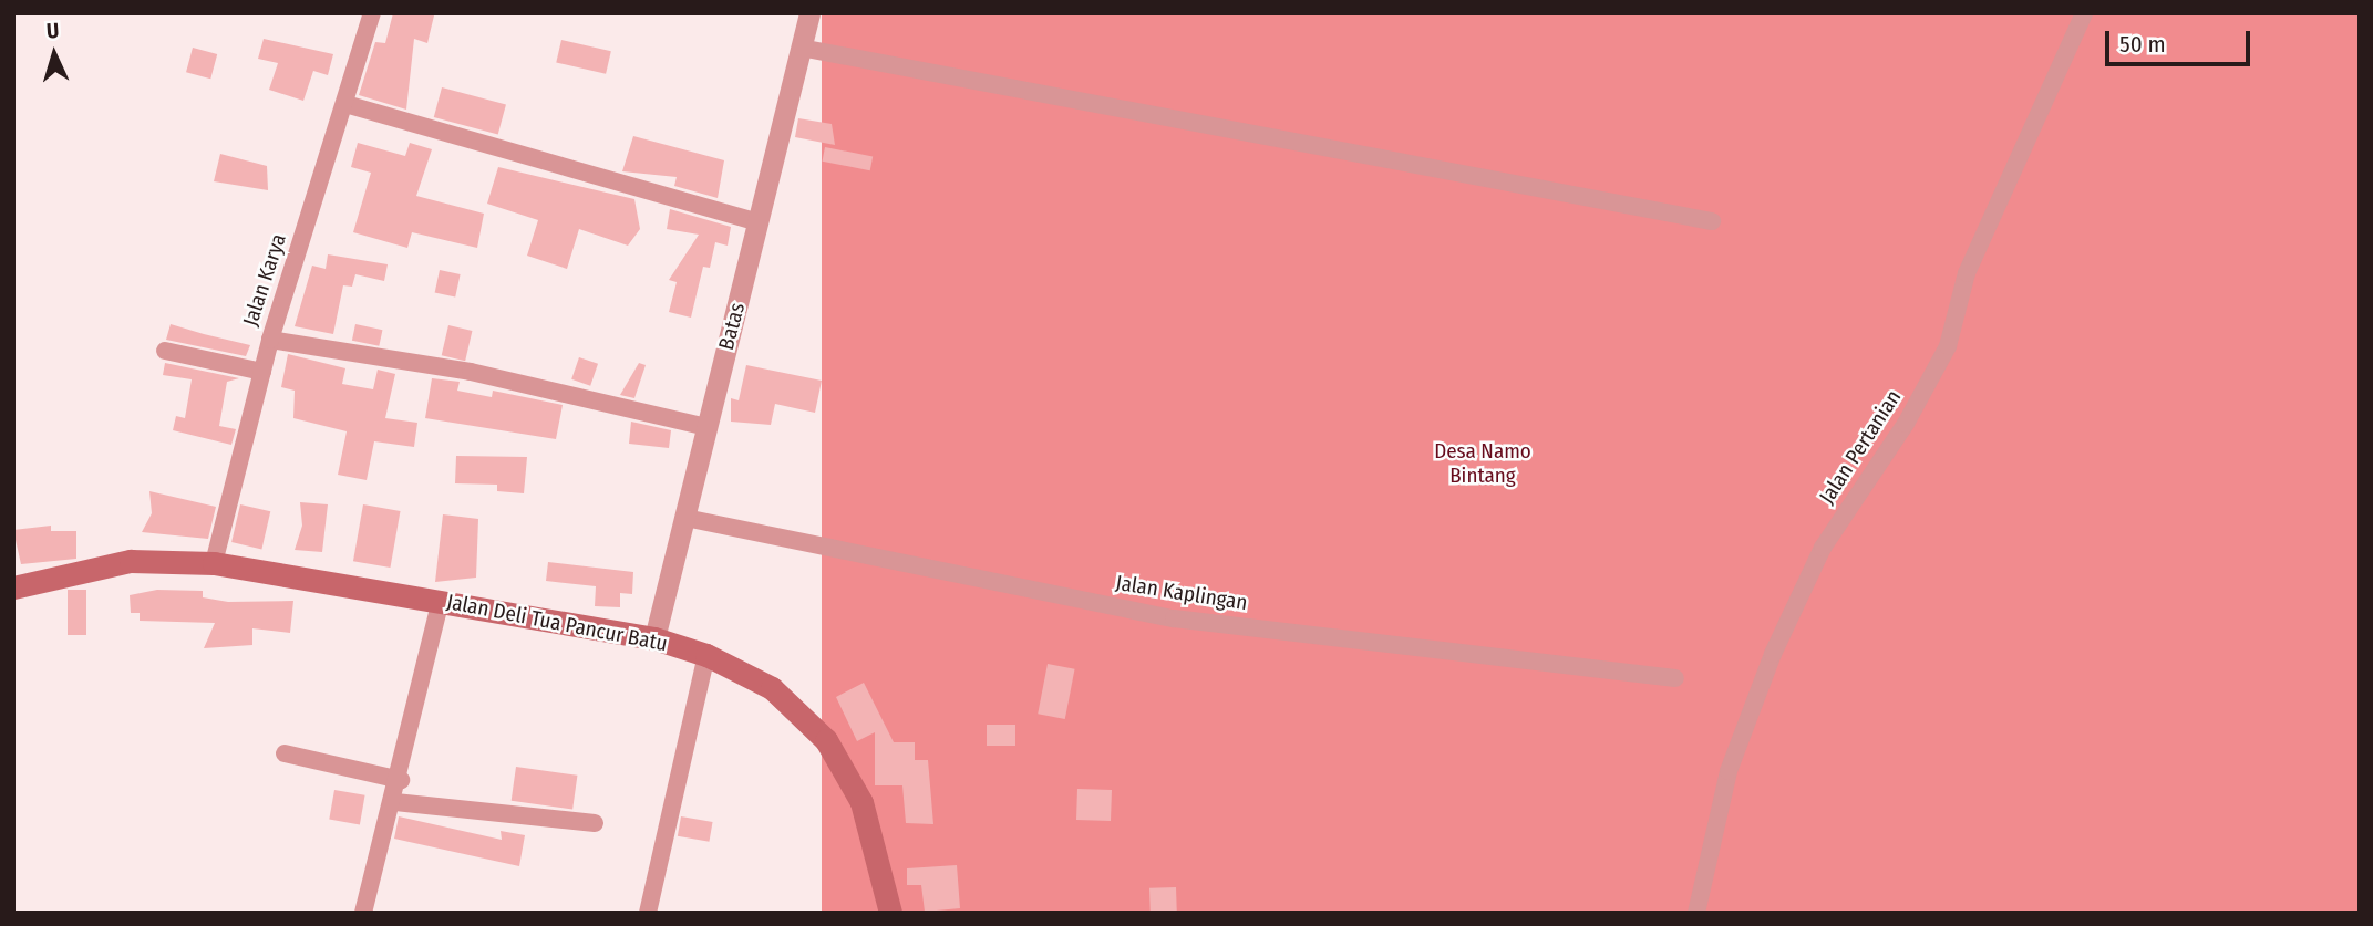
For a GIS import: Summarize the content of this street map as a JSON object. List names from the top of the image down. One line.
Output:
{"streets":{"main road":["Jalan Deli Tua Pancur Batu"],"street":["Jalan Karya","Batas","Jalan Pertanian","Jalan Kaplingan"]},"crossings":[["Jalan Karya","Jalan Deli Tua Pancur Batu"],["Batas","Jalan Kaplingan"],["Batas","Jalan Deli Tua Pancur Batu"]],"parks":["Desa Namo Bintang"],"scale_bar":"50 m","north":"top"}
